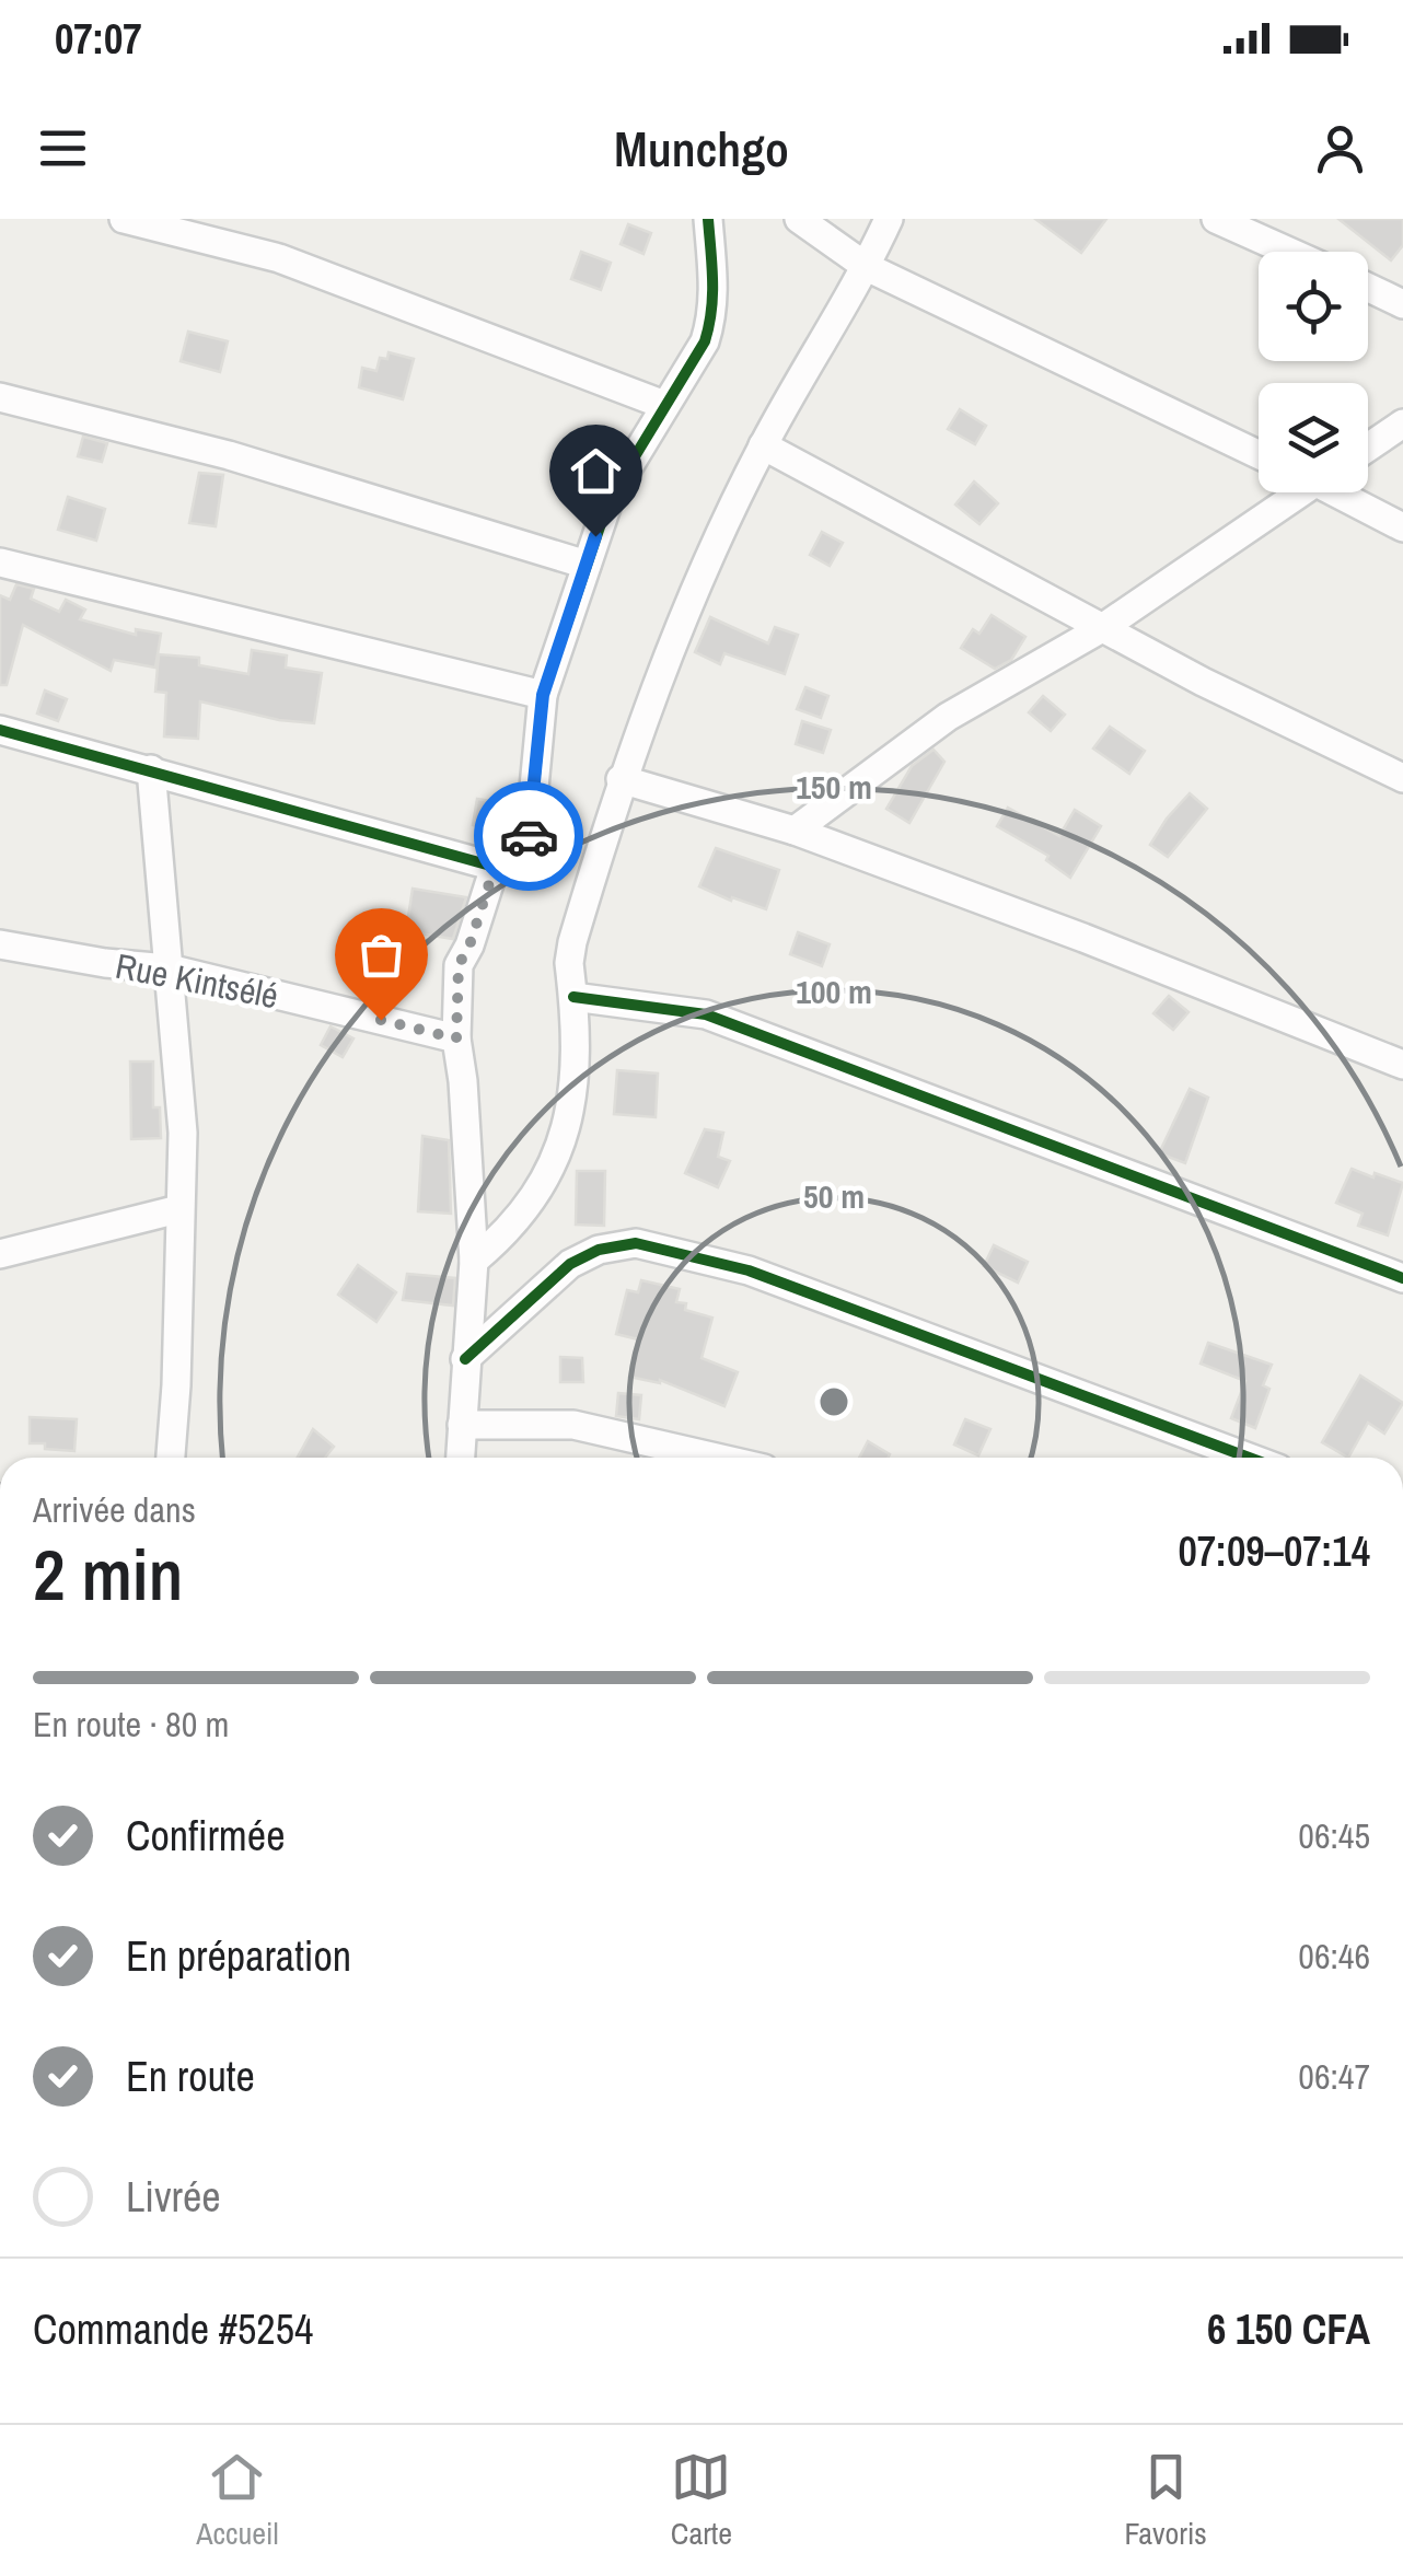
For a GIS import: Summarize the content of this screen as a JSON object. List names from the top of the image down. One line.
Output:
{"streets":{"street":["Rue Kintsélé"]},"page":{"status":"07:07","header":"Munchgo","heading":["2 min","Arrivée dans","07:09–07:14"],"panel":["Commande #5254","6 150 CFA"],"bar":"En route · 80 m","list":[["Confirmée","06:45"],["En préparation","06:46"],["En route","06:47"],"Livrée"],"tabs":["Accueil","Carte","Favoris"]},"rings":["150 m","100 m","50 m"]}
